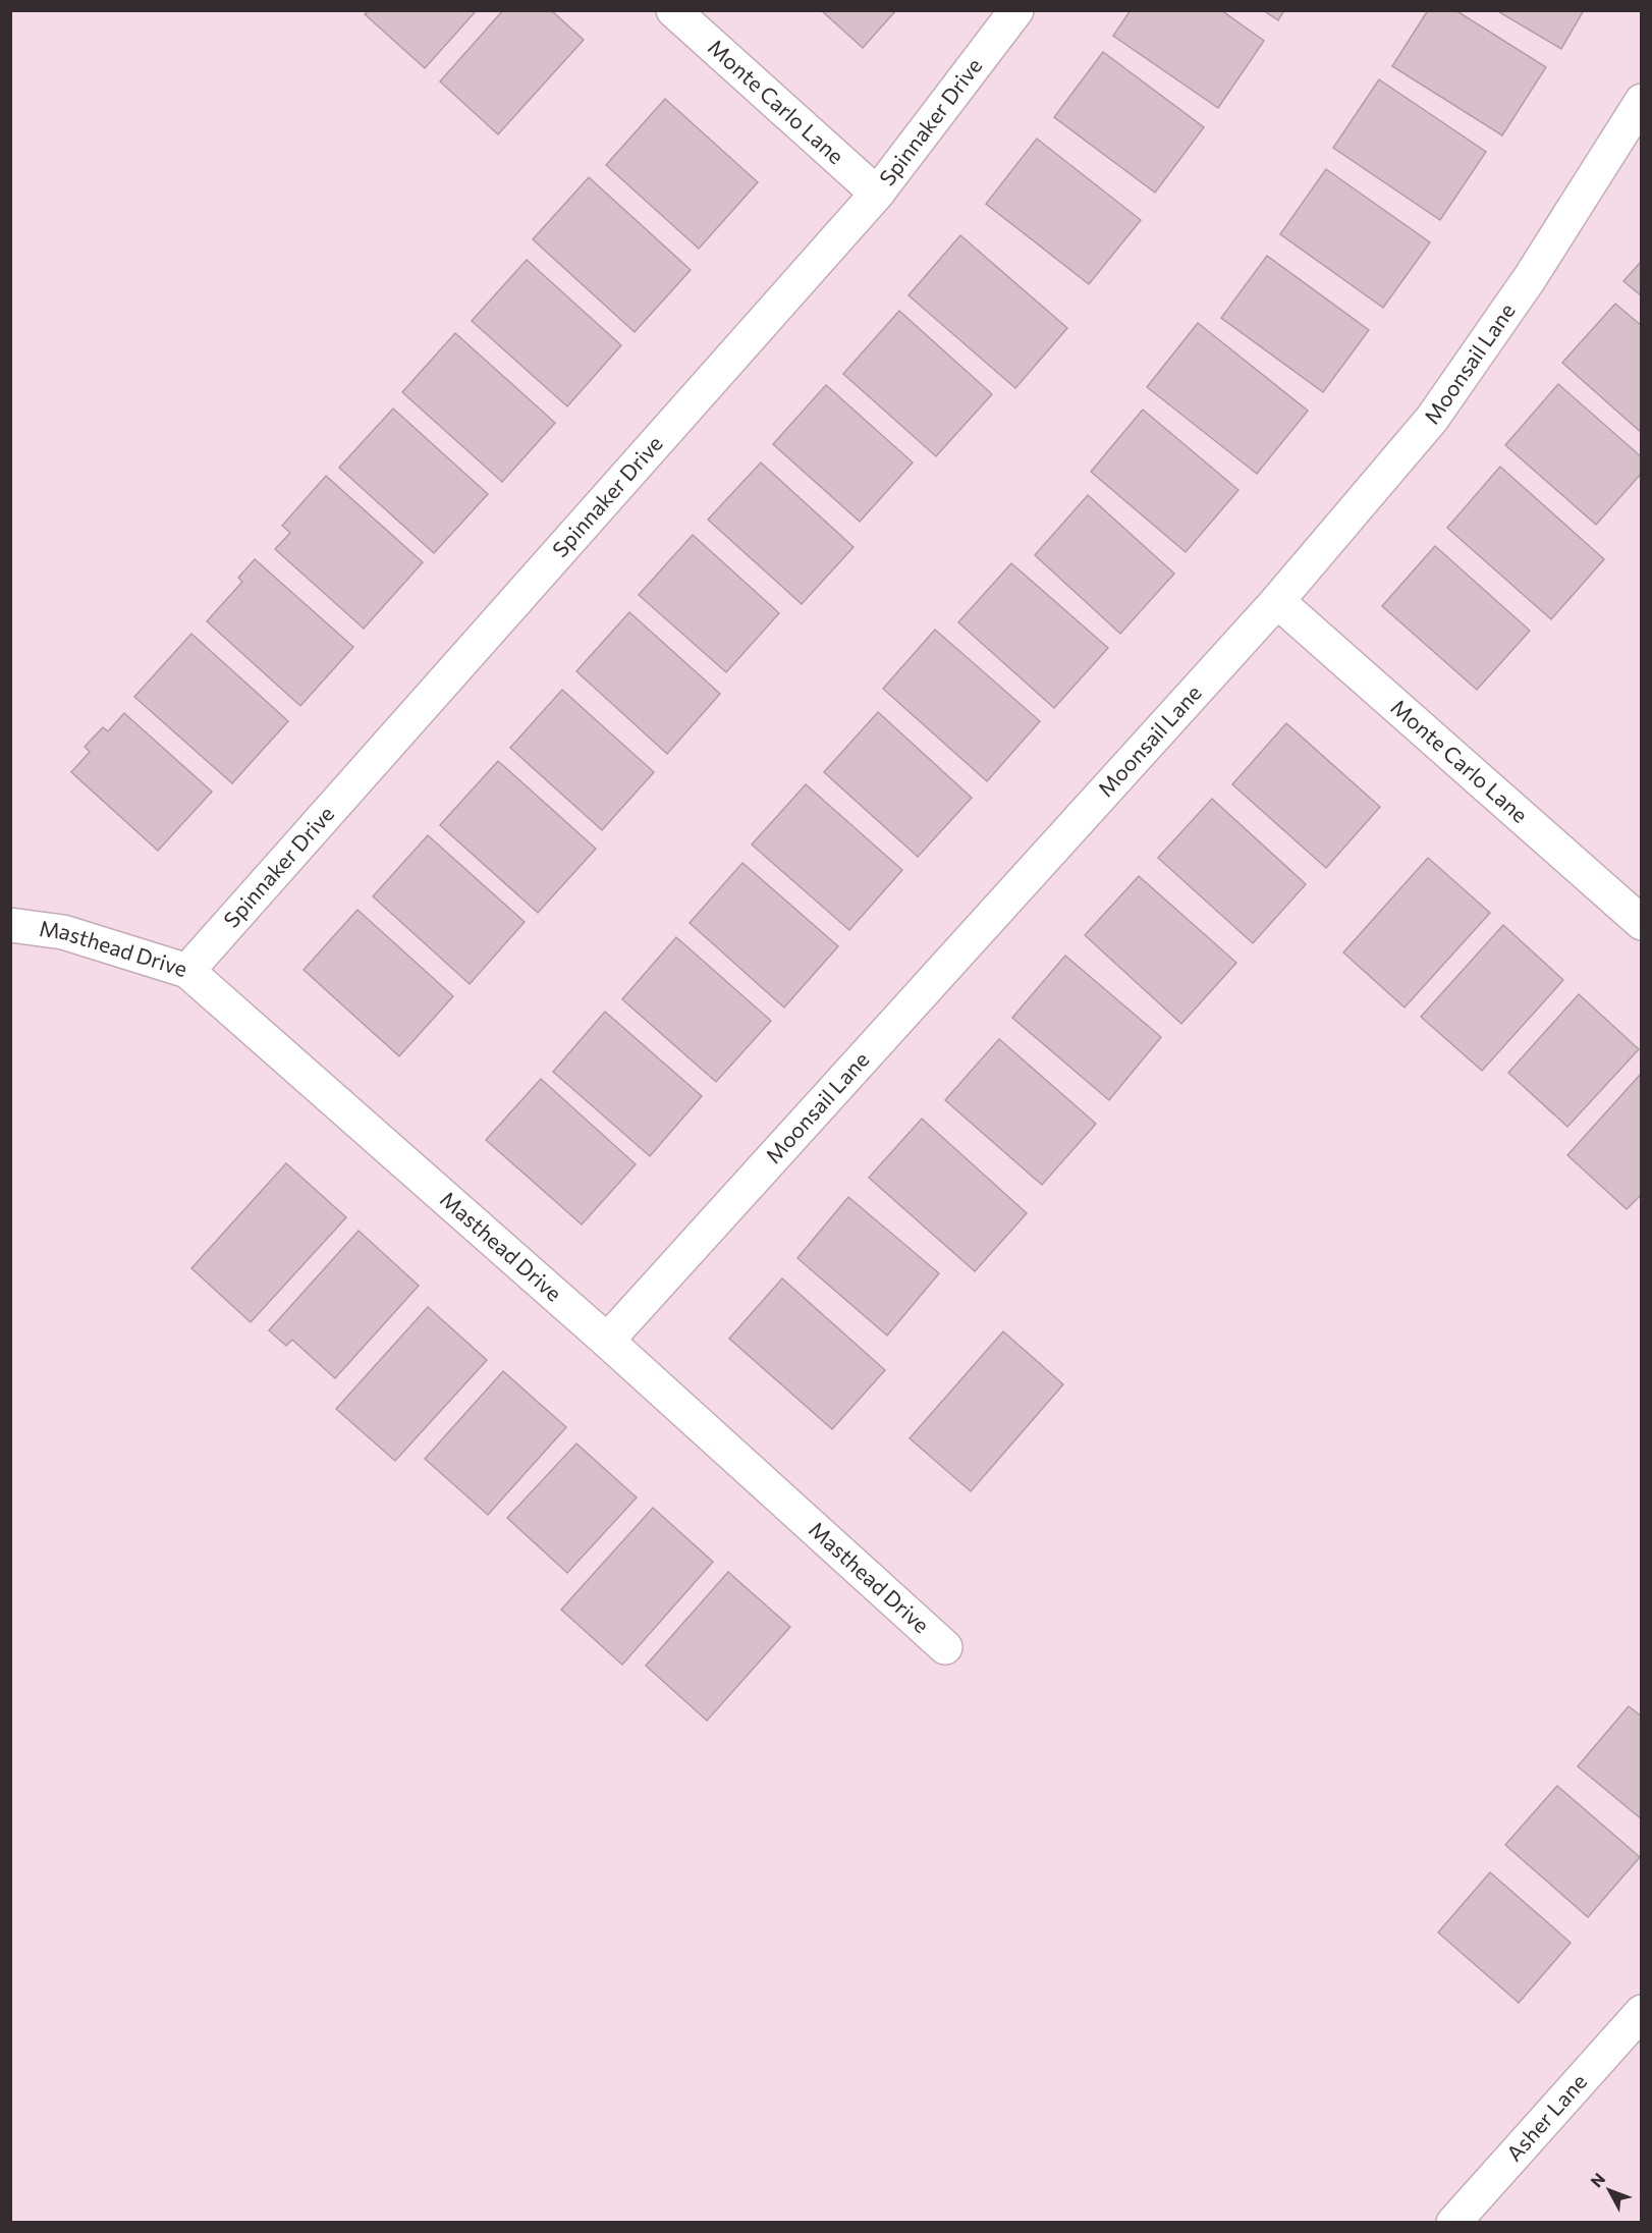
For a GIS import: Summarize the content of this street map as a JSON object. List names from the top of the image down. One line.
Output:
{"streets":{"street":["Monte Carlo Lane","Spinnaker Drive","Moonsail Lane","Masthead Drive","Asher Lane"]},"crossings":[["Monte Carlo Lane","Spinnaker Drive"],["Monte Carlo Lane","Moonsail Lane"],["Spinnaker Drive","Masthead Drive"],["Moonsail Lane","Masthead Drive"]],"north":"top left"}
